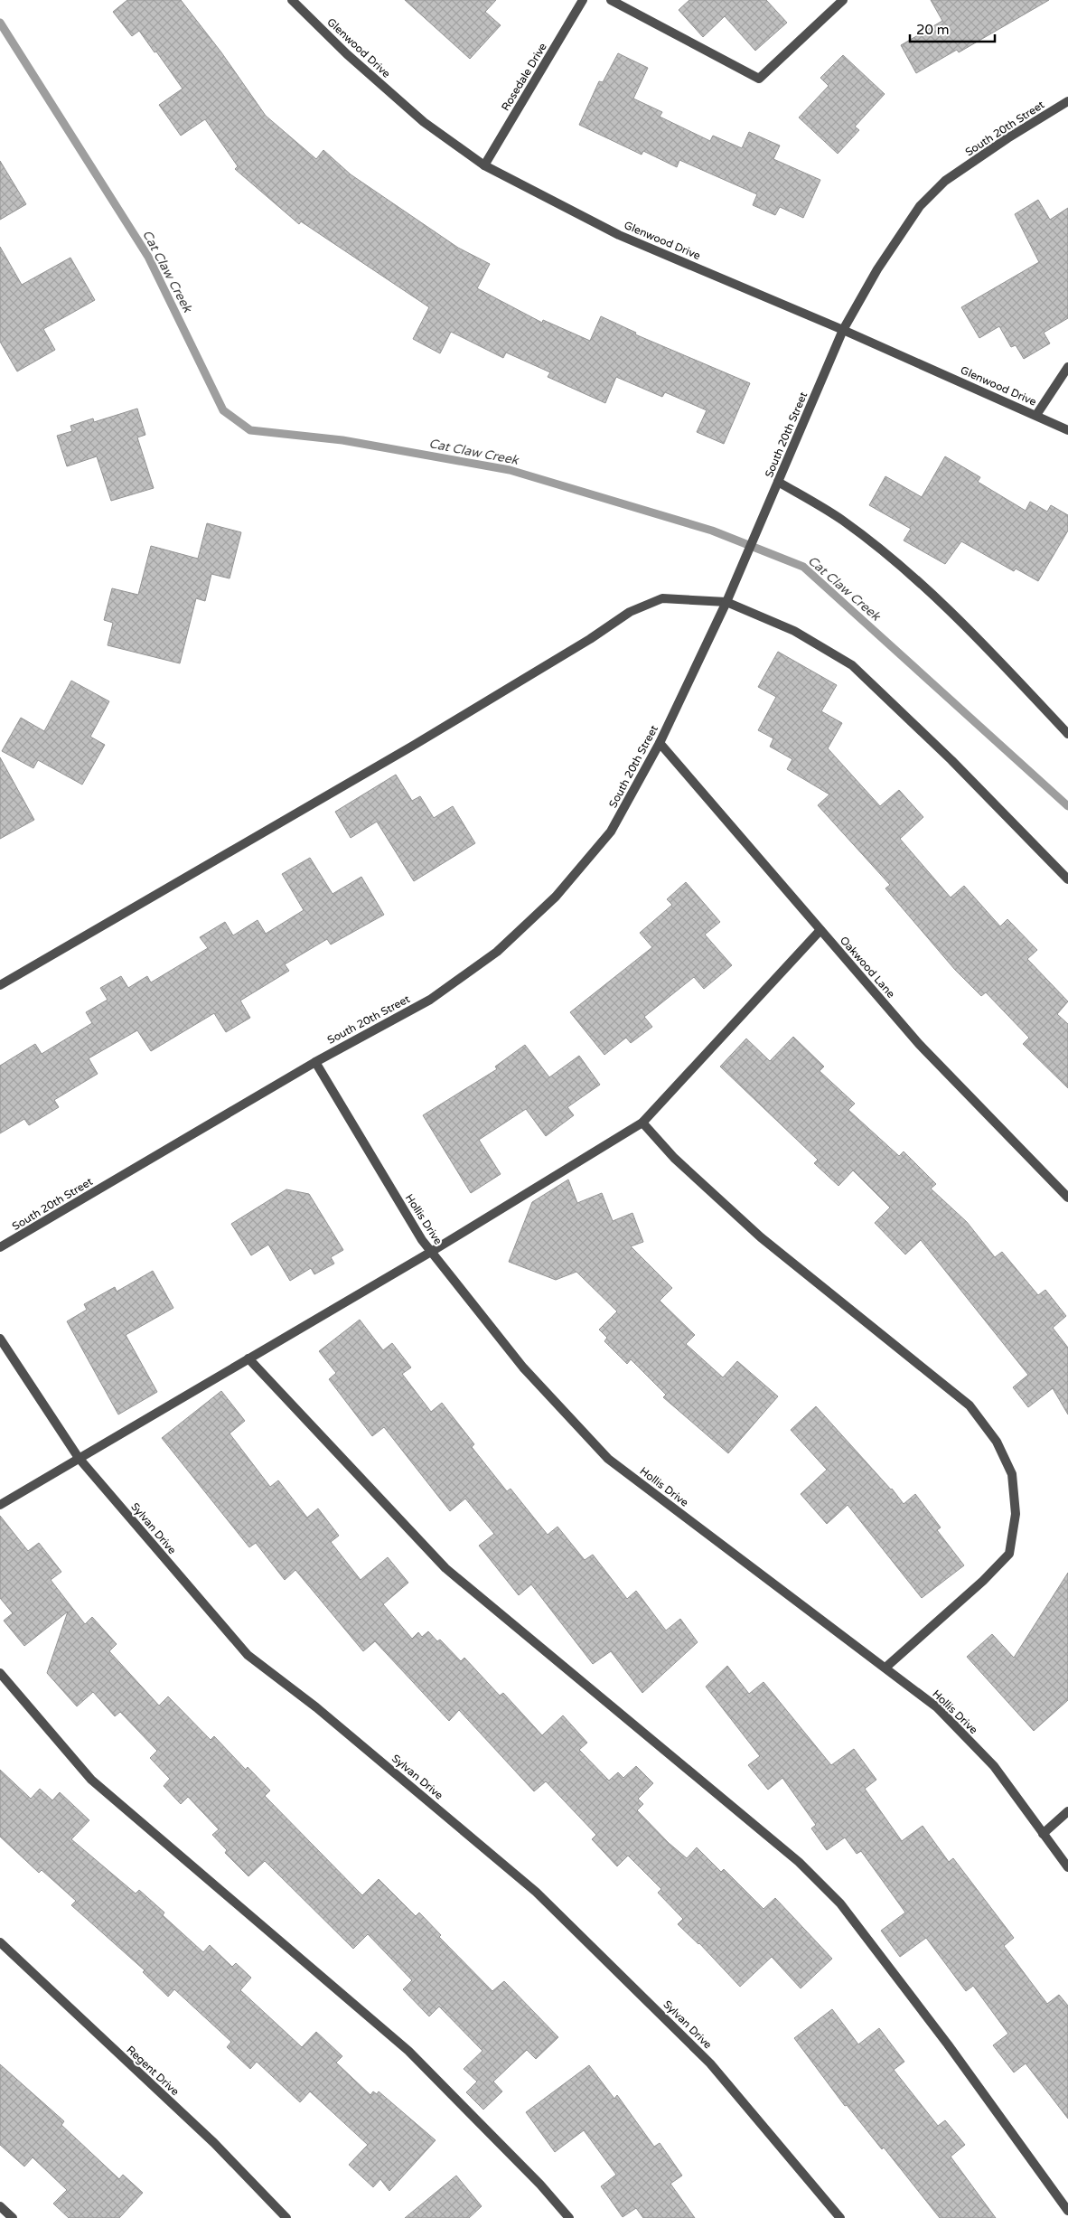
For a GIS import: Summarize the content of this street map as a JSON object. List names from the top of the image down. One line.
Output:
{"streets":{"street":["Glenwood Drive","Rosedale Drive","South 20th Street","Oakwood Lane","Hollis Drive","Sylvan Drive","Regent Drive"]},"crossings":[["Glenwood Drive","Rosedale Drive"],["Glenwood Drive","South 20th Street"],["South 20th Street","Oakwood Lane"],["South 20th Street","Hollis Drive"]],"water":["Cat Claw Creek"],"scale_bar":"20 m"}
